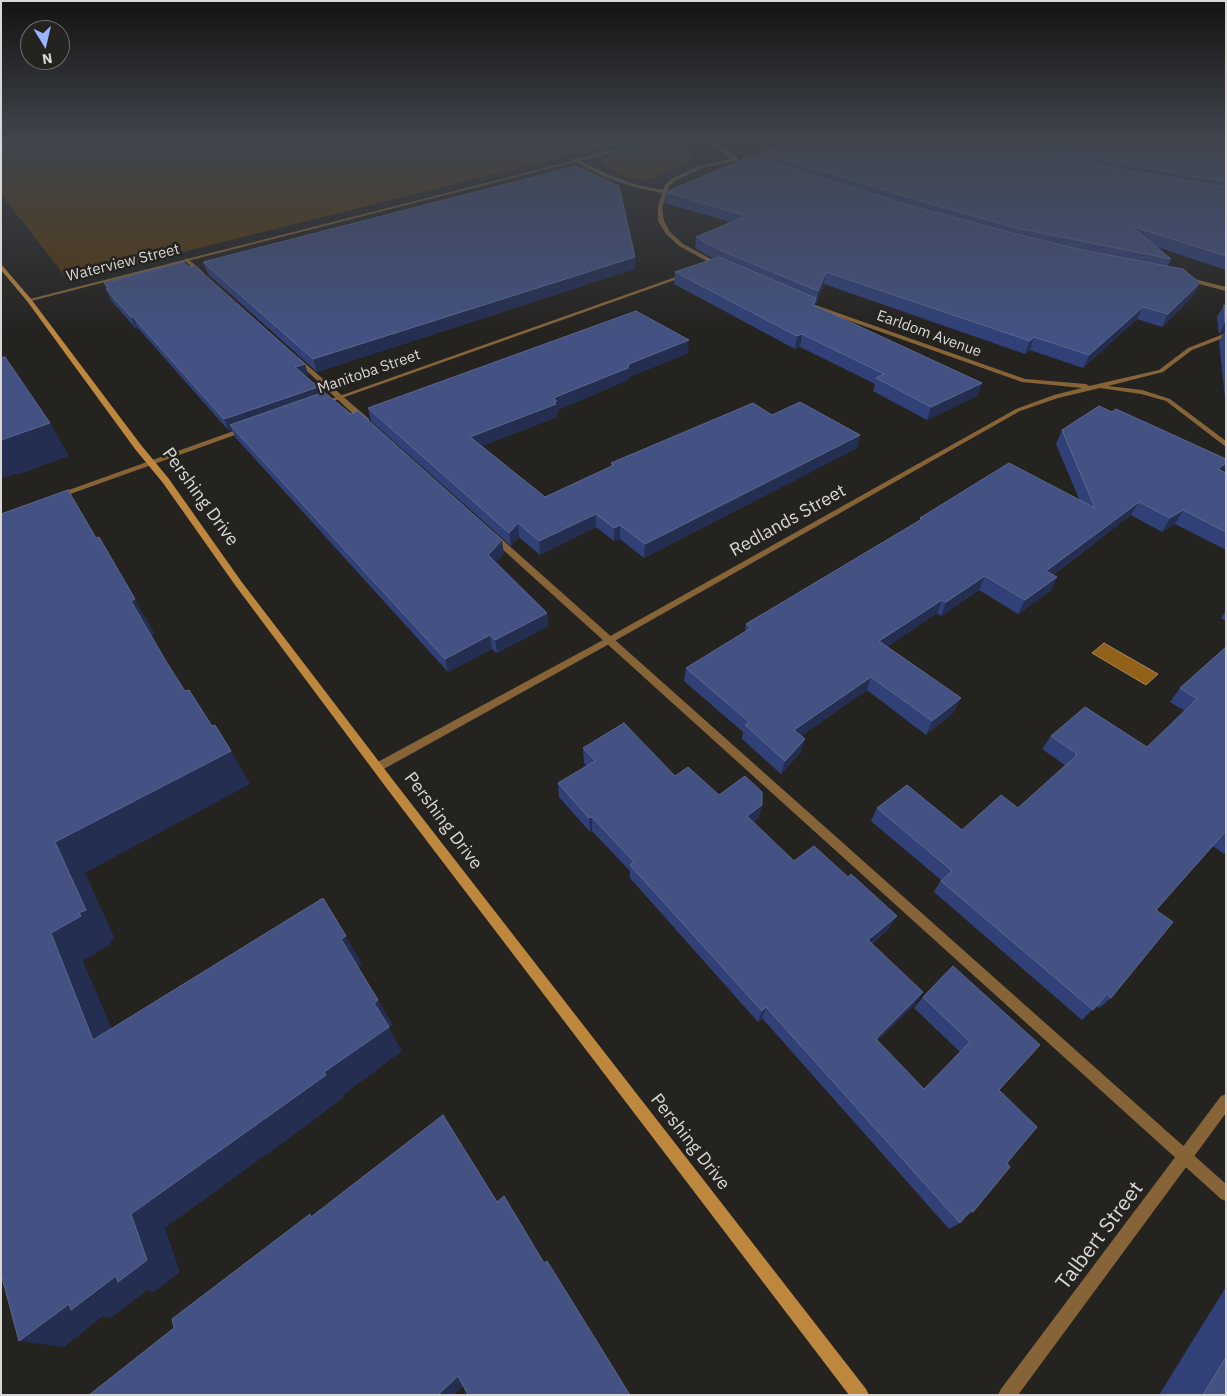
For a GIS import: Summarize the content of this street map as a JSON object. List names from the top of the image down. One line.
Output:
{"streets":{"main road":["Pershing Drive"],"street":["Waterview Street","Earldom Avenue","Manitoba Street","Redlands Street","Talbert Street"]},"crossings":[["Waterview Street","Pershing Drive"],["Earldom Avenue","Redlands Street"],["Pershing Drive","Redlands Street"]],"north":"bottom"}
